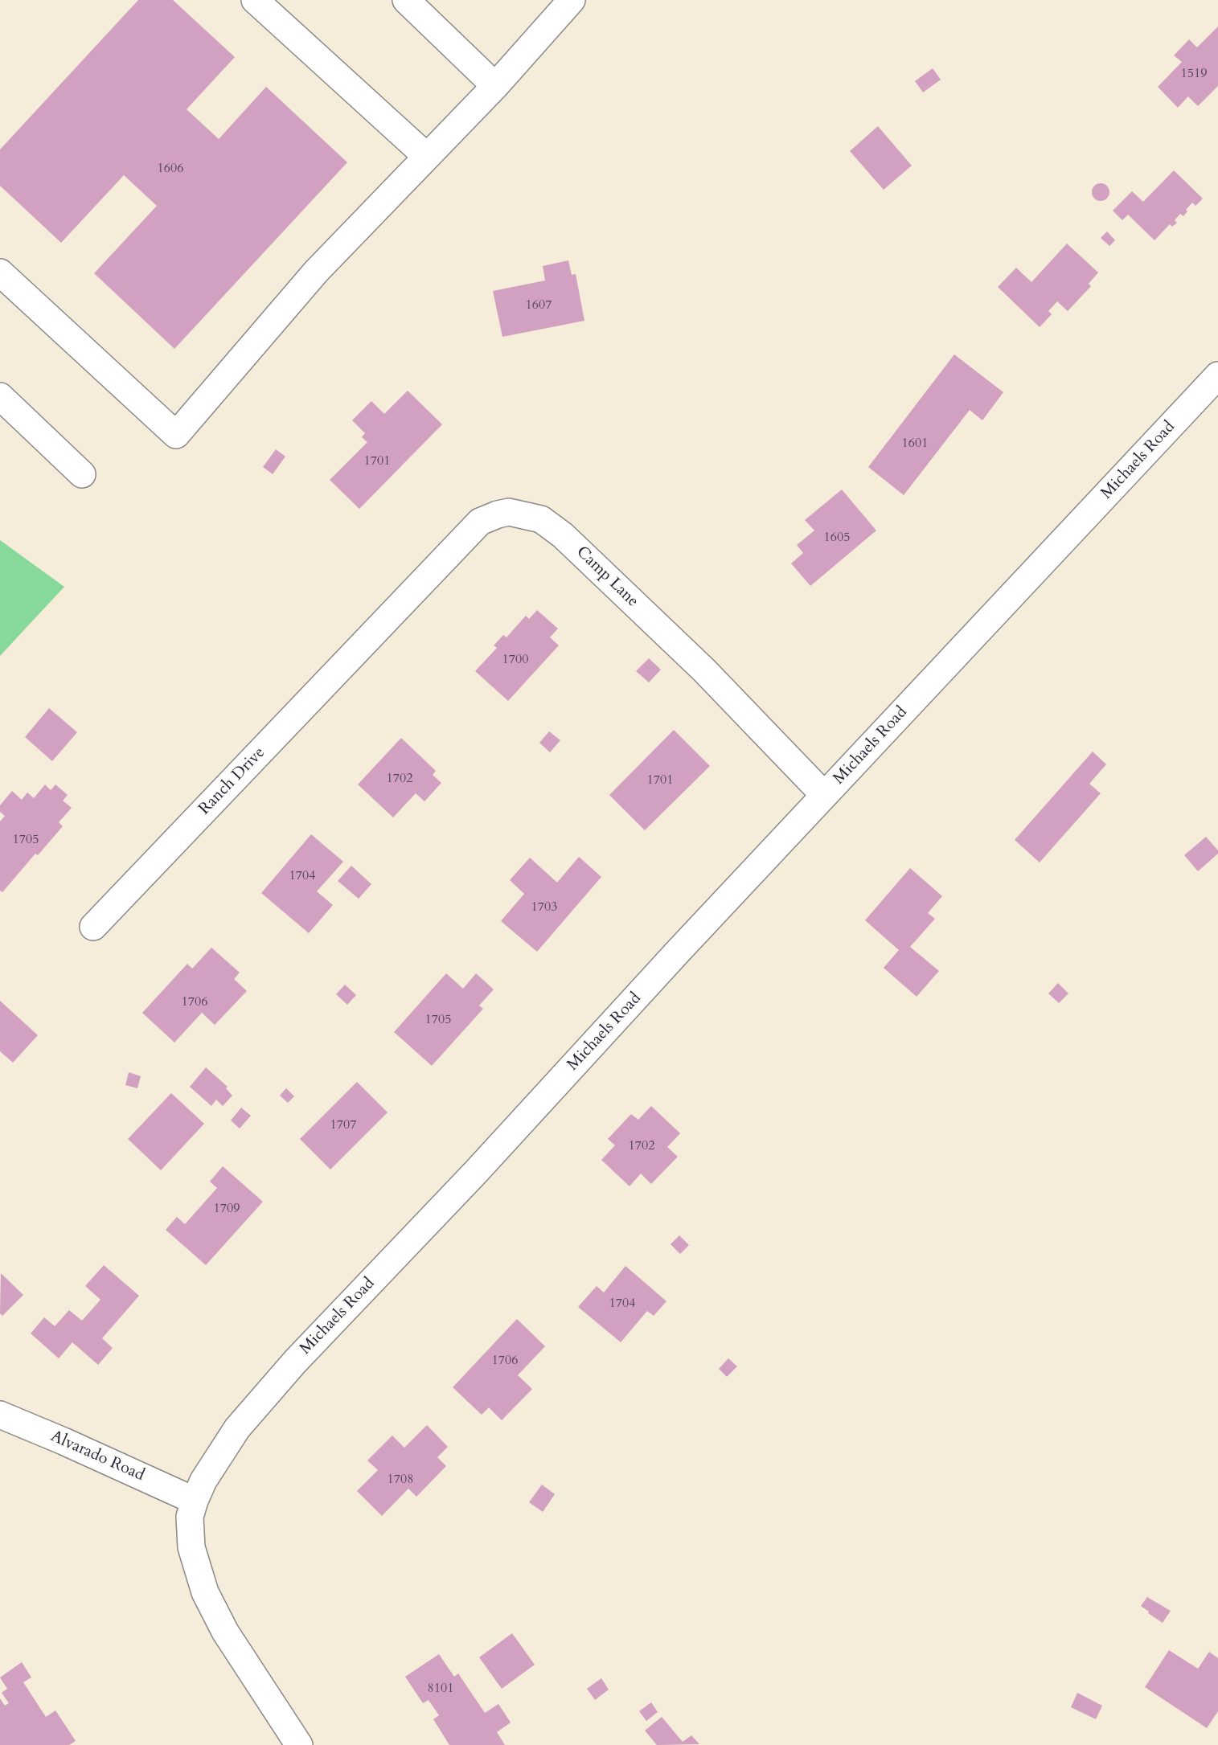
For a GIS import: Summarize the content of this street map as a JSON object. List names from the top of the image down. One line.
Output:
{"streets":{"street":["Michaels Road","Camp Lane","Ranch Drive","Alvarado Road"]},"crossings":[["Michaels Road","Camp Lane"],["Michaels Road","Alvarado Road"],["Camp Lane","Ranch Drive"]],"house_numbers":["1519","1606","1607","1601","1701","1605","1700","1702","1701","1705","1704","1703","1706","1705","1707","1702","1709","1704","1706","1708","8101"]}
